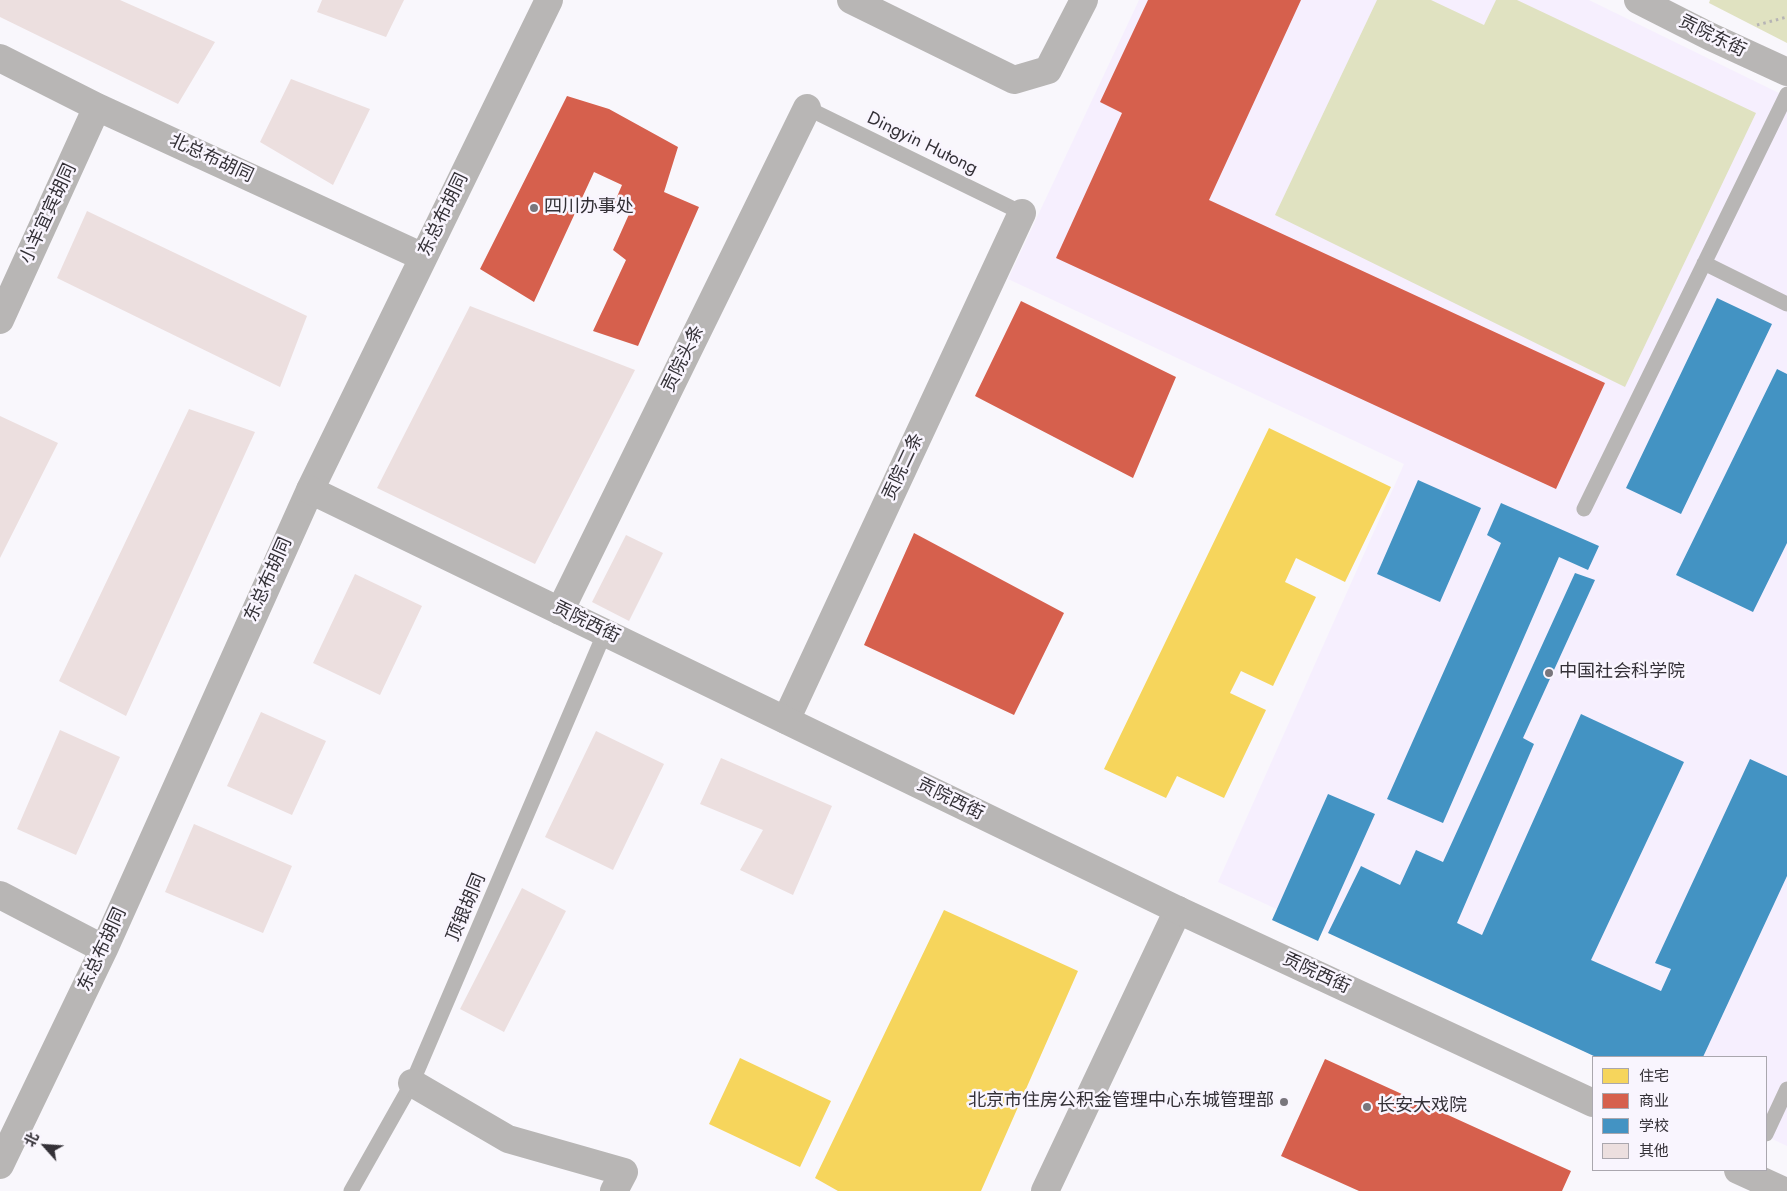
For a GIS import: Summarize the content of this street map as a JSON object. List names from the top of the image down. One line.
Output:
{"streets":{"street":["贡院东街","北总布胡同","小羊宜宾胡同","东总布胡同","贡院头条","贡院二条","贡院西街"],"lane":["Dingyin Hutong","顶银胡同"]},"crossings":[["Dingyin Hutong","贡院头条"],["Dingyin Hutong","贡院二条"],["北总布胡同","小羊宜宾胡同"],["北总布胡同","东总布胡同"],["东总布胡同","贡院西街"],["贡院头条","贡院西街"],["贡院二条","贡院西街"],["贡院西街","顶银胡同"]],"places":["四川办事处","中国社会科学院","北京市住房公积金管理中心东城管理部","长安大戏院"],"legend":["住宅","商业","学校","其他"],"north":"top left"}
